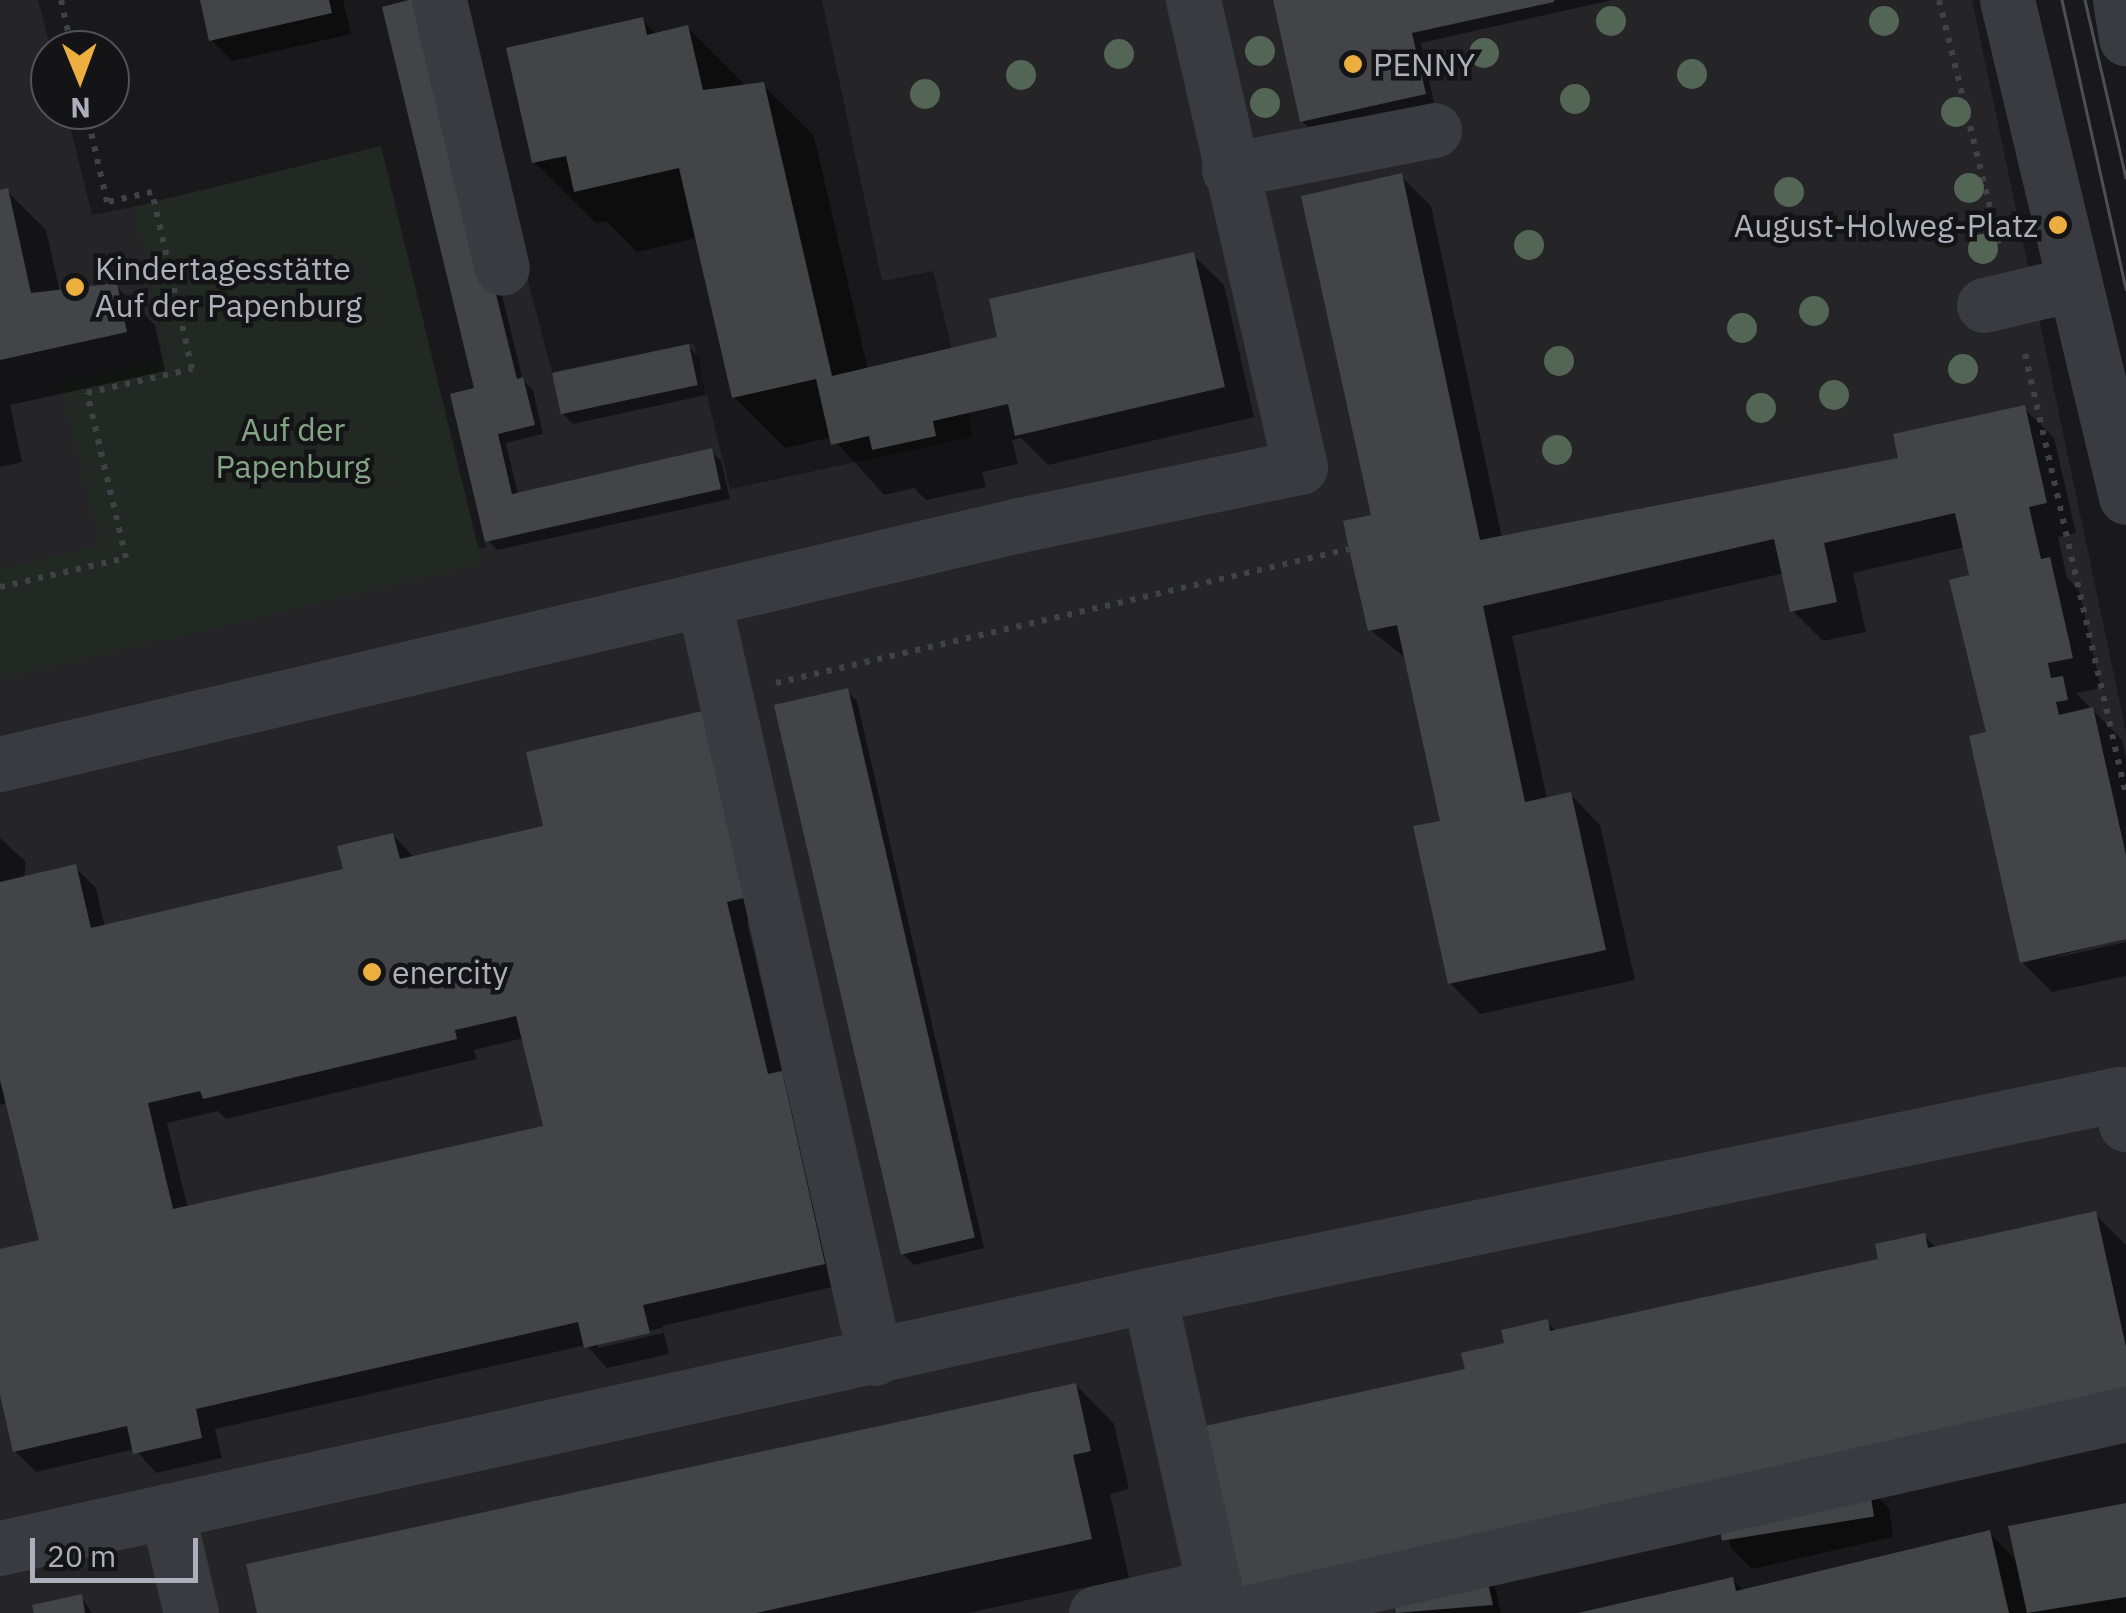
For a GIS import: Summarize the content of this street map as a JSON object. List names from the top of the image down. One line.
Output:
{"parks":["Auf der Papenburg"],"places":["PENNY","August-Holweg-Platz","Kindertagesstätte Auf der Papenburg","enercity"],"scale_bar":"20 m","north":"bottom"}
